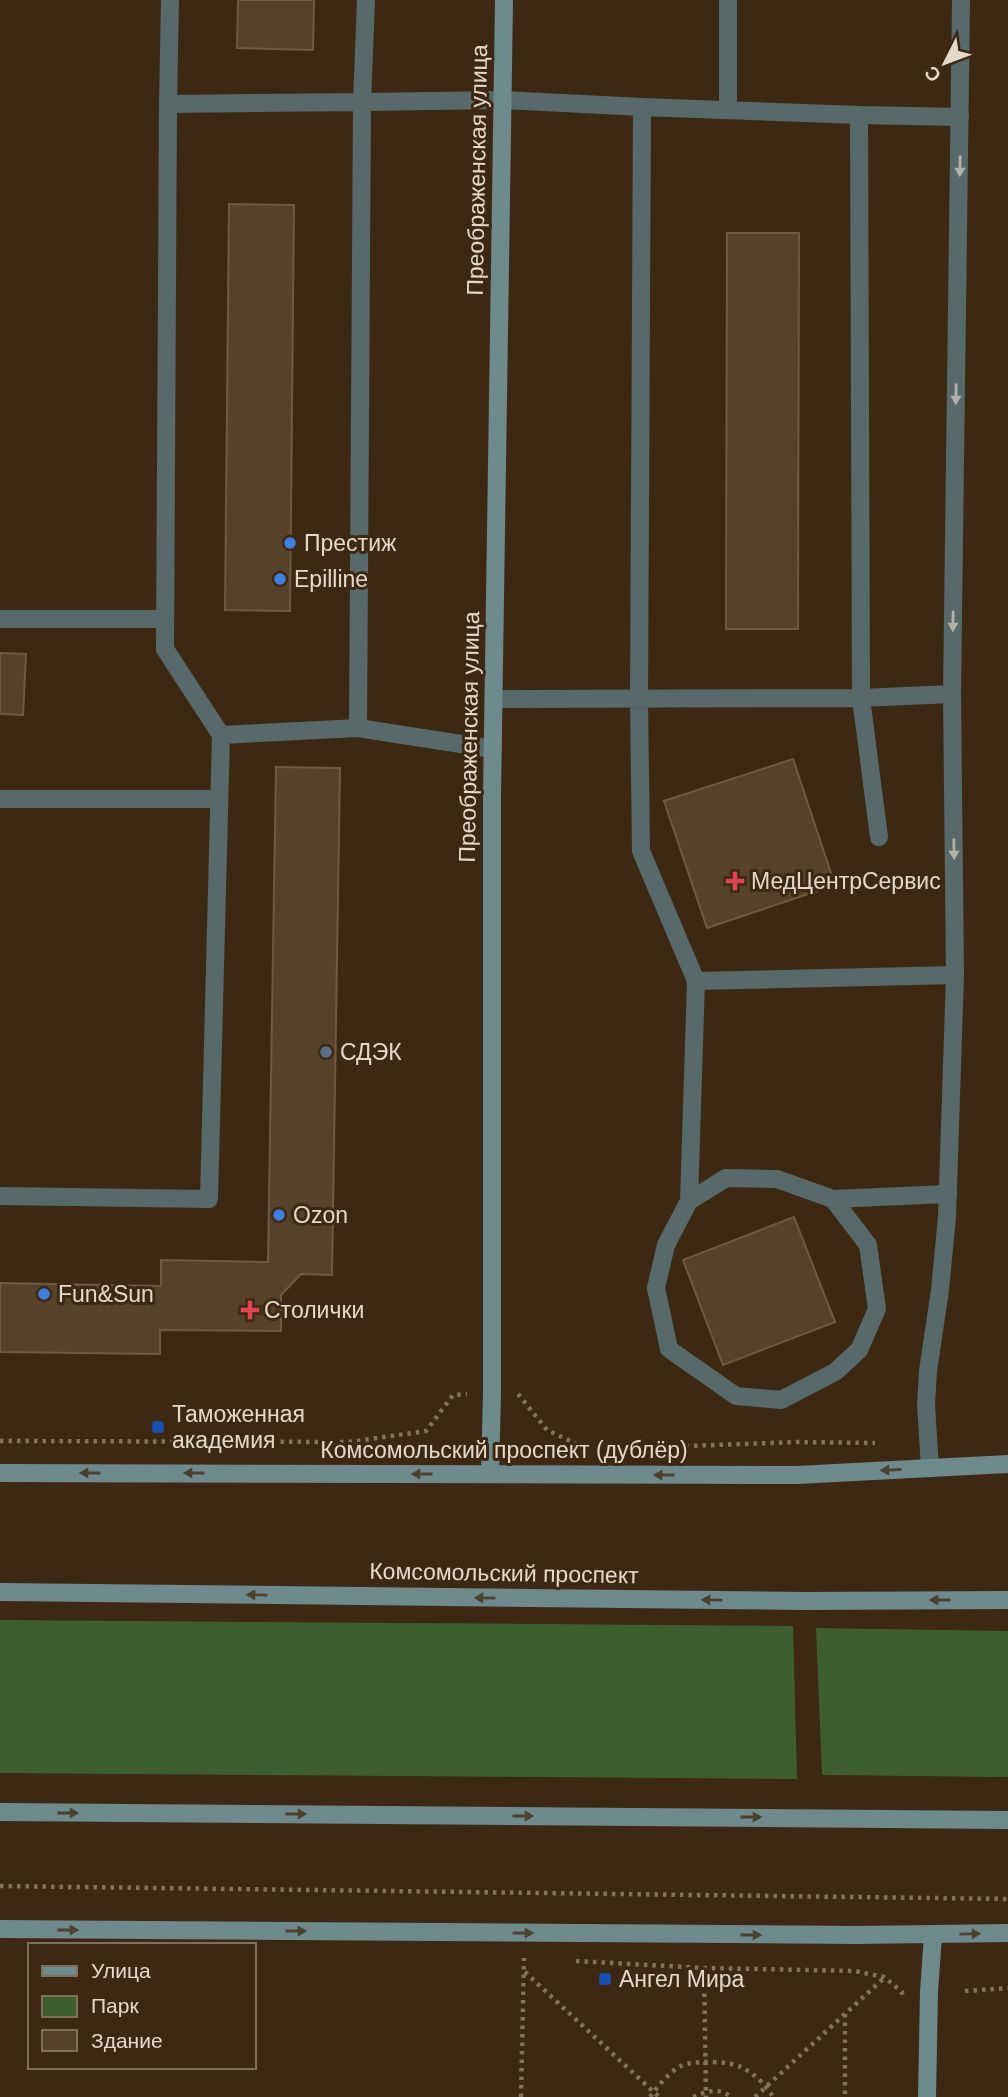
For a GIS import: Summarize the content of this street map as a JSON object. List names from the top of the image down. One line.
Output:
{"streets":{"main road":["Преображенская улица","Комсомольский проспект (дублёр)","Комсомольский проспект"]},"crossings":[["Преображенская улица","Комсомольский проспект (дублёр)"]],"one_way":["Комсомольский проспект (дублёр)","Комсомольский проспект"],"places":{"other":["Престиж","Epilline","СДЭК","Ozon","Fun&Sun"],"health":["МедЦентрСервис","Столички"],"transit":["Таможенная академия","Ангел Мира"]},"legend":["Улица","Парк","Здание"],"north":"bottom left"}
